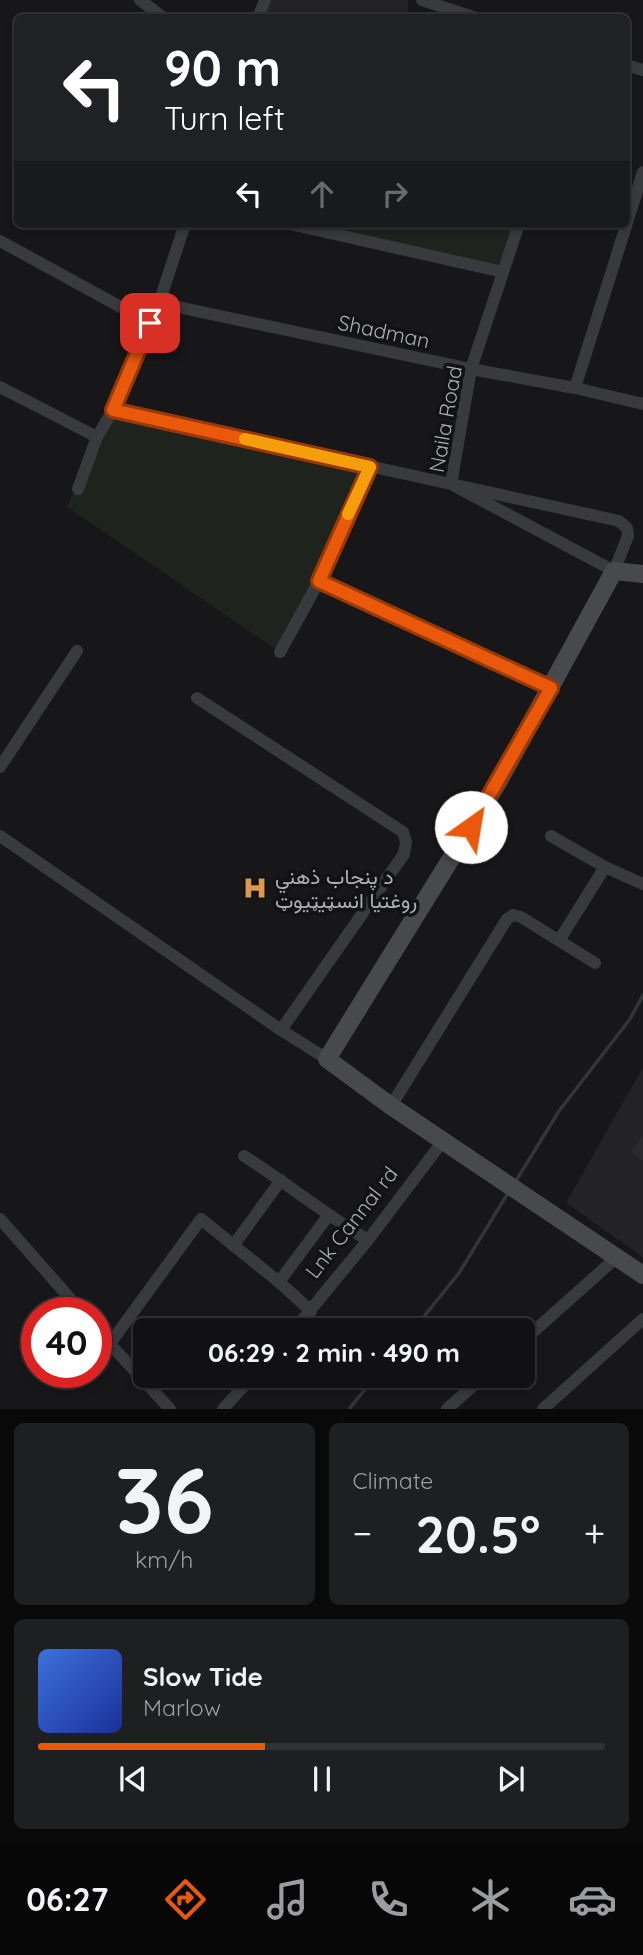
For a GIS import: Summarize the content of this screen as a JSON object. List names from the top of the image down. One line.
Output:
{"streets":{"street":["Shadman","Naila Road","Lnk Cannal rd"]},"crossings":[["Shadman","Naila Road"]],"places":{"hospital":["د پنجاب ذهني روغتیا انسټیټیوټ"]},"page":{"turn":["90 m","Turn left"],"limit":"40","trip":"06:29 · 2 min · 490 m","tile":[["36","km/h"],"Climate"],"heat":["−","20.5°","+"],"song":["Slow Tide","Marlow"],"tabs":"06:27"}}
